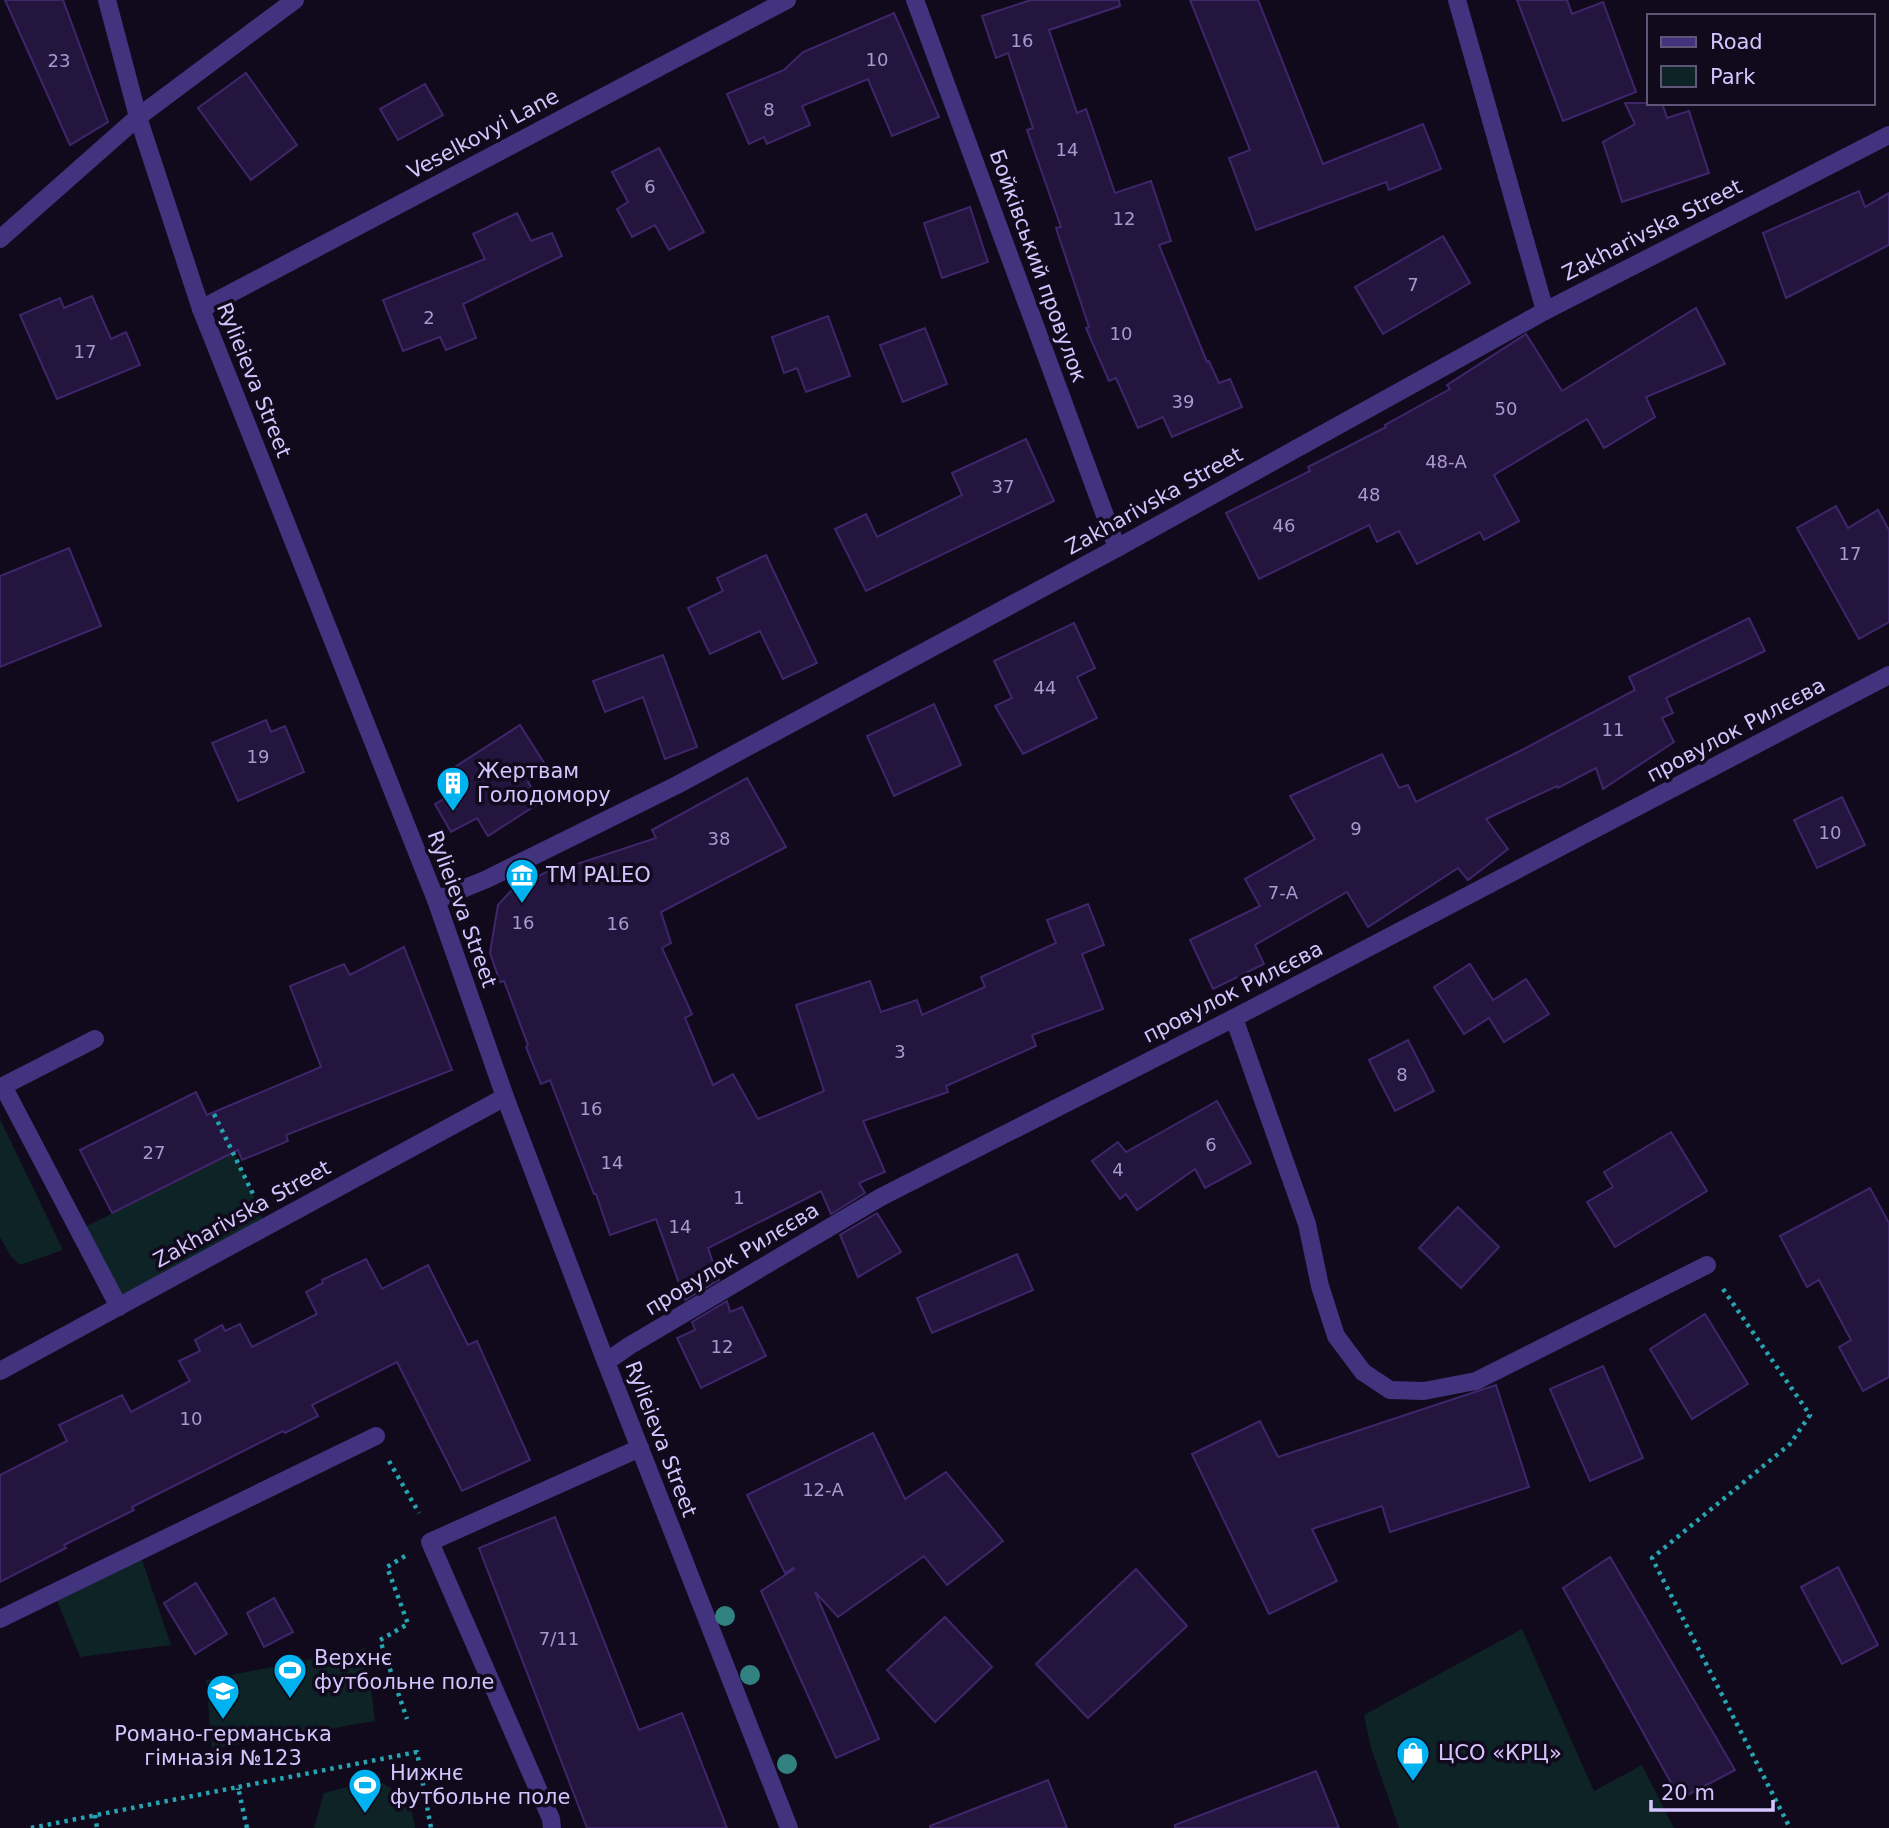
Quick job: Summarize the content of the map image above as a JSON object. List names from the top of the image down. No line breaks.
{"streets":{"street":["Veselkovyi Lane","Zakharivska Street","Бойківський провулок","Rylieieva Street","провулок Рилєєва"]},"crossings":[["Veselkovyi Lane","Rylieieva Street"],["Zakharivska Street","Бойківський провулок"],["Zakharivska Street","Rylieieva Street"],["Rylieieva Street","провулок Рилєєва"]],"places":{"building":["Жертвам Голодомору"],"museum":["ТМ PALEO"],"sports":["Верхнє футбольне поле","Нижнє футбольне поле"],"school or university":["Романо-германська гімназія №123"],"shop":["ЦСО «КРЦ»"]},"house_numbers":["16","10","23","8","14","6","12","7","2","10","17","39","50","48-А","37","48","46","17","44","11","19","9","10","38","7-А","16","16","3","8","16","6","27","14","4","1","14","12","10","12-А","7/11"],"legend":["Road","Park"],"scale_bar":"20 m"}
